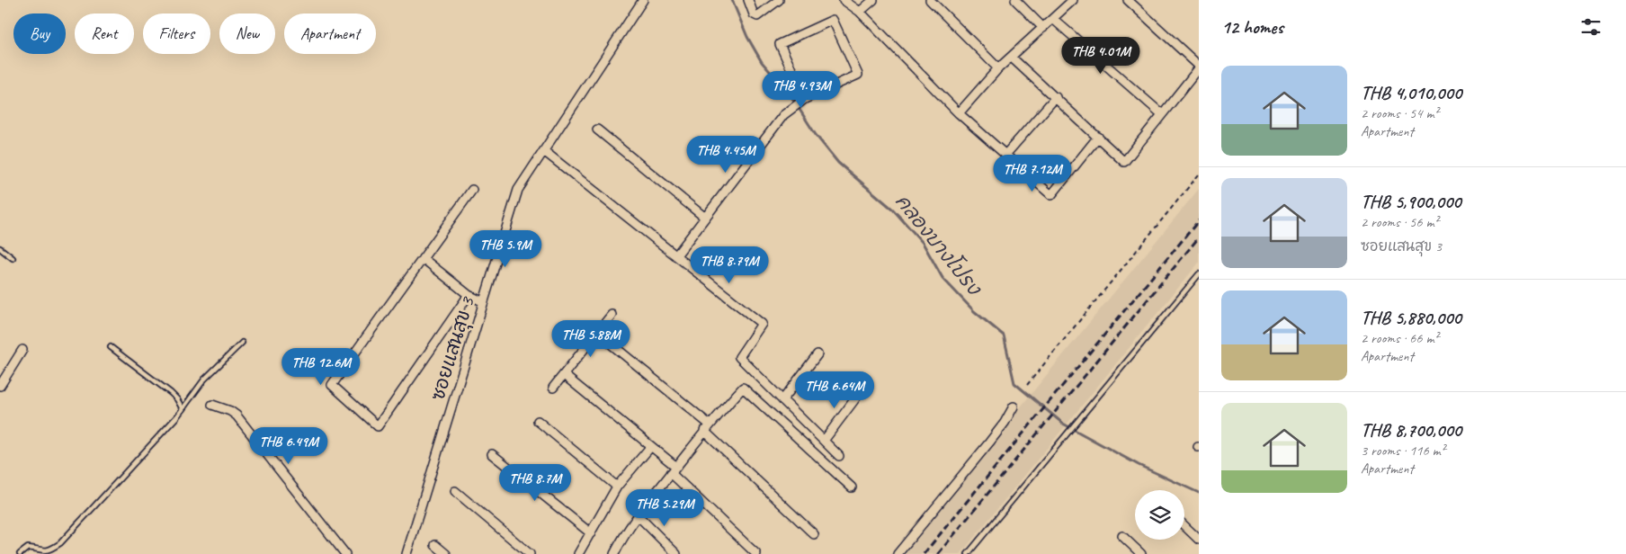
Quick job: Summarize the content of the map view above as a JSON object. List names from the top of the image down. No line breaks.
{"streets":{"street":["ซอยแสนสุข 3"]},"water":["คลองบางโปรง"],"page":{"heading":"12 homes","chip":["Buy","Rent","Filters","New","Apartment"],"price":["THB 4.01M","THB 4.93M","THB 4.45M","THB 7.12M","THB 5.9M","THB 8.79M","THB 5.88M","THB 12.6M","THB 6.64M","THB 6.49M","THB 8.7M","THB 5.29M"],"list":[{"name":"THB 4,010,000","note":"2 rooms · 54 m² · Apartment"},{"name":"THB 5,900,000","note":"2 rooms · 56 m² · ซอยแสนสุข 3"},{"name":"THB 5,880,000","note":"2 rooms · 66 m² · Apartment"},{"name":"THB 8,700,000","note":"3 rooms · 116 m² · Apartment"}]}}
